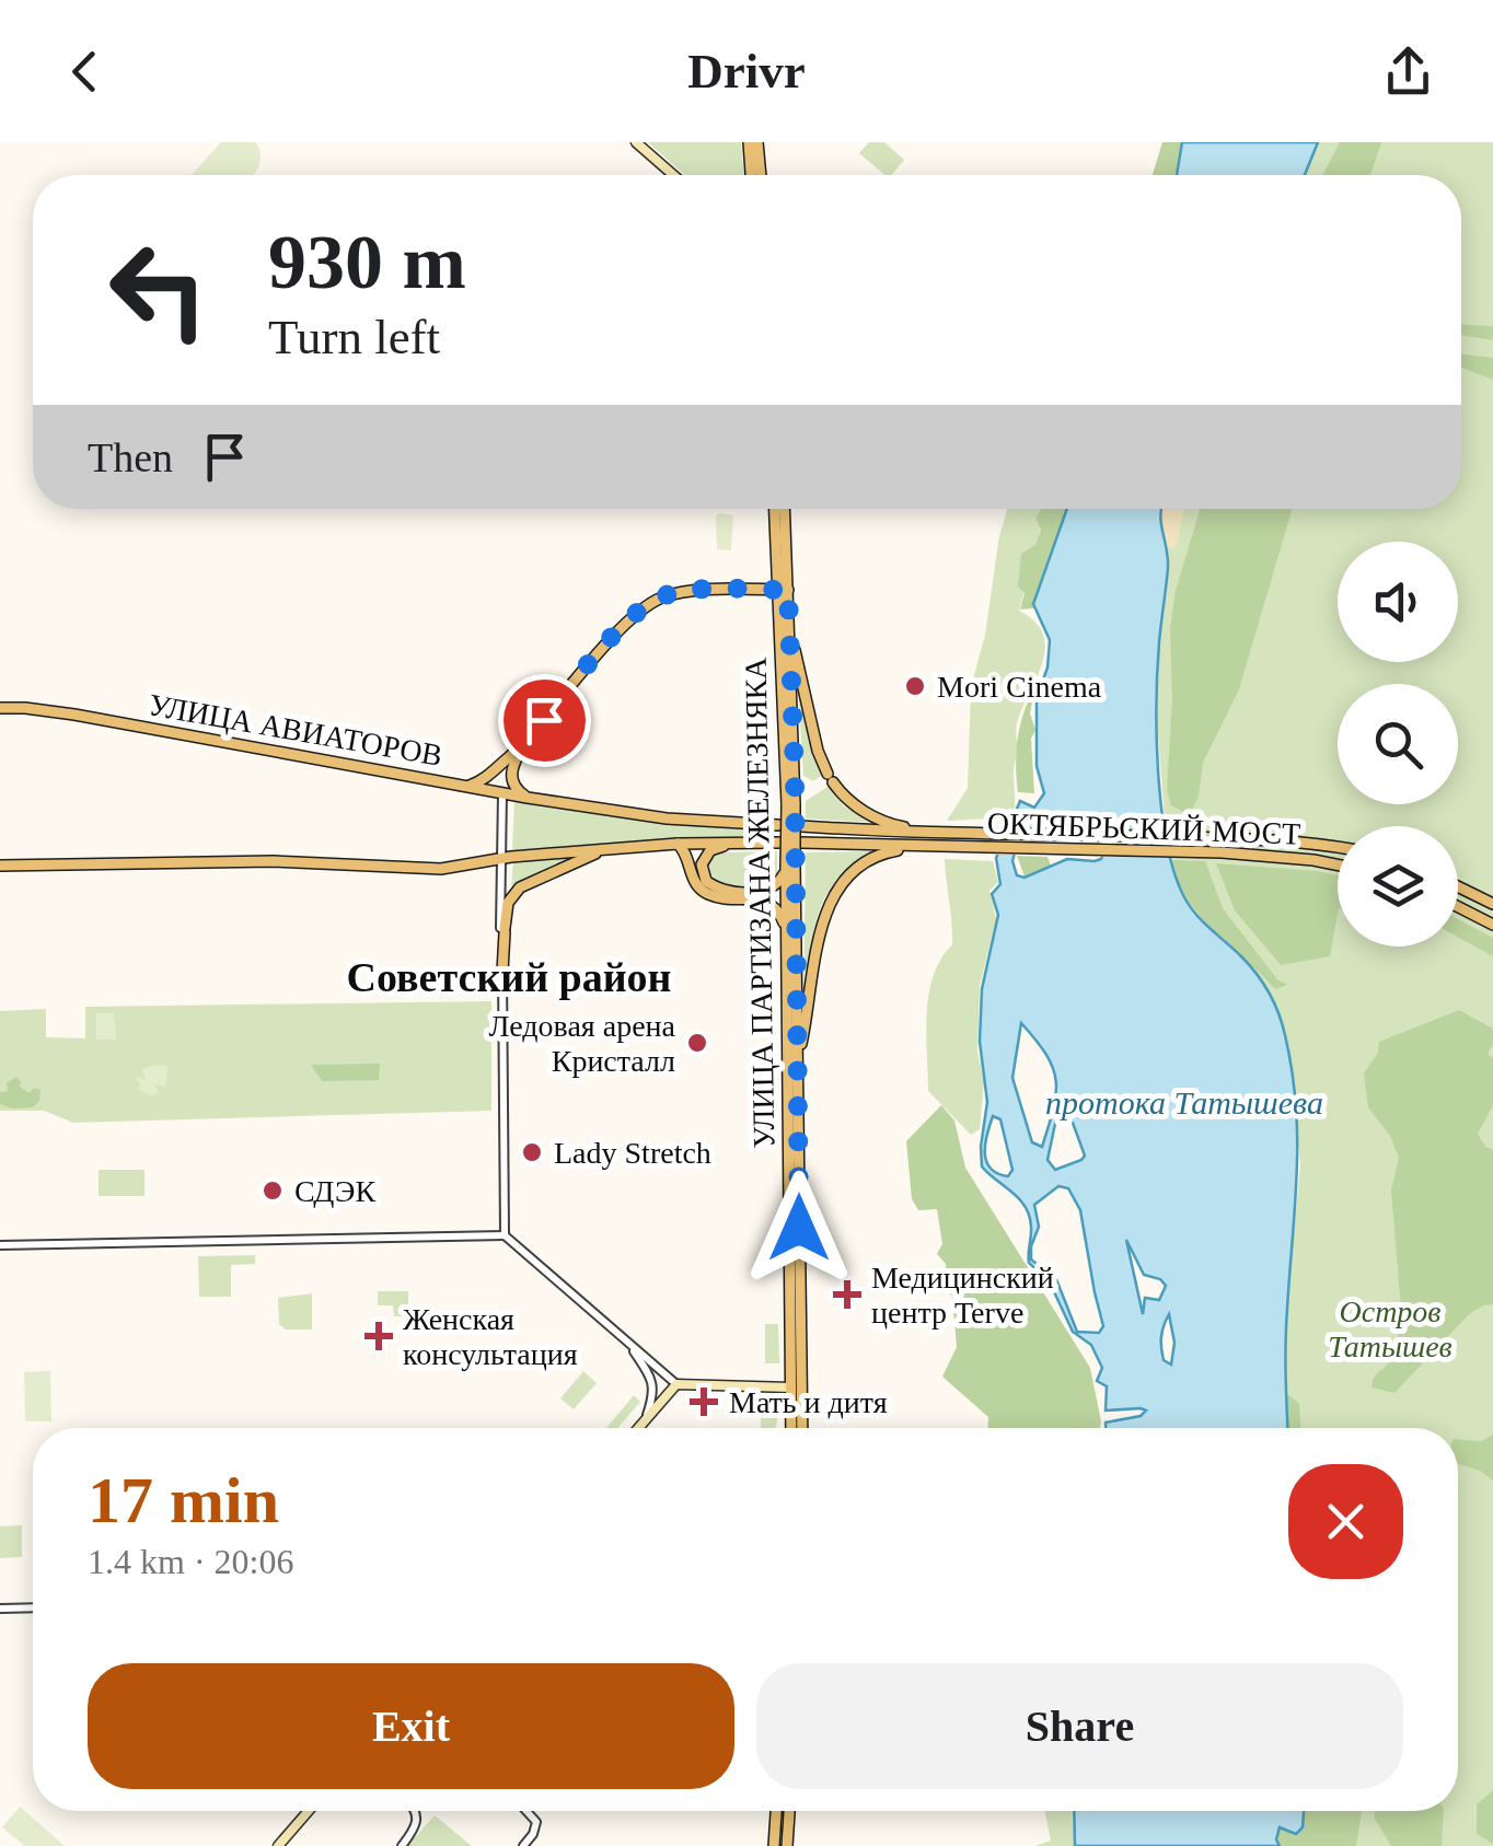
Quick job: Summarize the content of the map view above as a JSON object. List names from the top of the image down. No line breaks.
{"streets":{"main road":["УЛИЦА АВИАТОРОВ","ОКТЯБРЬСКИЙ МОСТ","УЛИЦА ПАРТИЗАНА ЖЕЛЕЗНЯКА"]},"districts":["Советский район"],"water":["протока Татышева"],"parks":["Остров Татышев"],"places":{"other":["Mori Cinema","Ледовая арена Кристалл","Lady Stretch","СДЭК"],"health":["Медицинский центр Terve","Женская консультация","Мать и дитя"]},"page":{"header":"Drivr","turn":["930 m","Turn left"],"then":"Then","heading":["17 min","1.4 km · 20:06"],"buttons":["Exit","Share"]}}
